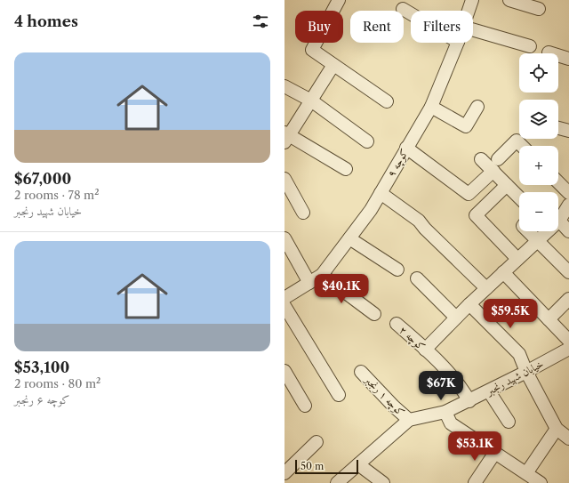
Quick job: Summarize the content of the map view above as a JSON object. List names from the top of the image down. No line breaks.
{"streets":{"street":["کوچه ۹","کوچه ۲","خیابان شهید رنجبر","کوچه ۱ رنجبر"]},"crossings":[["کوچه ۲","خیابان شهید رنجبر"],["خیابان شهید رنجبر","کوچه ۱ رنجبر"]],"scale_bar":"50 m","page":{"heading":"4 homes","chip":["Buy","Rent","Filters"],"list":[{"name":"$67,000","note":"2 rooms · 78 m² · خیابان شهید رنجبر"},{"name":"$53,100","note":"2 rooms · 80 m² · کوچه ۶ رنجبر"}],"map_buttons":["+","−"],"price":["$40.1K","$59.5K","$67K","$53.1K"],"scale":"50 m"}}
